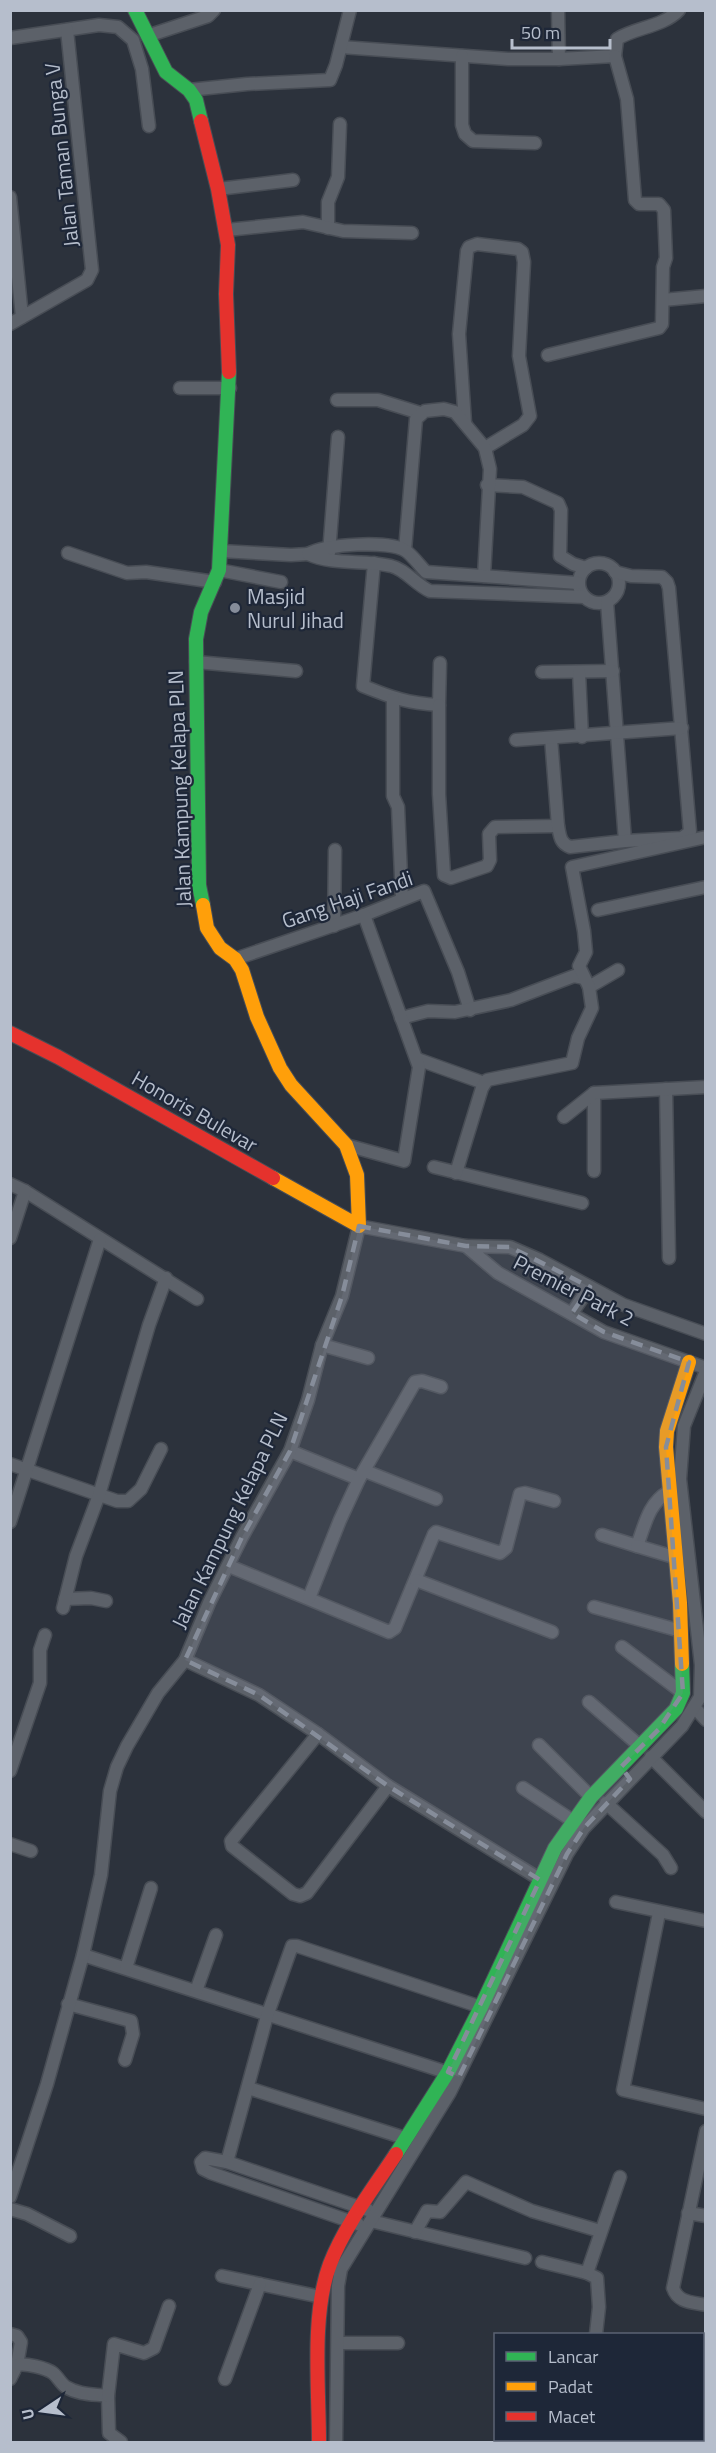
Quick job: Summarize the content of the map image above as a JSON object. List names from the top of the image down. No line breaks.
{"streets":{"street":["Jalan Taman Bunga V","Jalan Kampung Kelapa PLN","Gang Haji Fandi","Honoris Bulevar","Premier Park 2"]},"crossings":[["Jalan Kampung Kelapa PLN","Gang Haji Fandi"],["Jalan Kampung Kelapa PLN","Honoris Bulevar"],["Jalan Kampung Kelapa PLN","Premier Park 2"],["Honoris Bulevar","Premier Park 2"]],"places":["Masjid Nurul Jihad"],"legend":["Lancar","Padat","Macet"],"scale_bar":"50 m","north":"left"}
